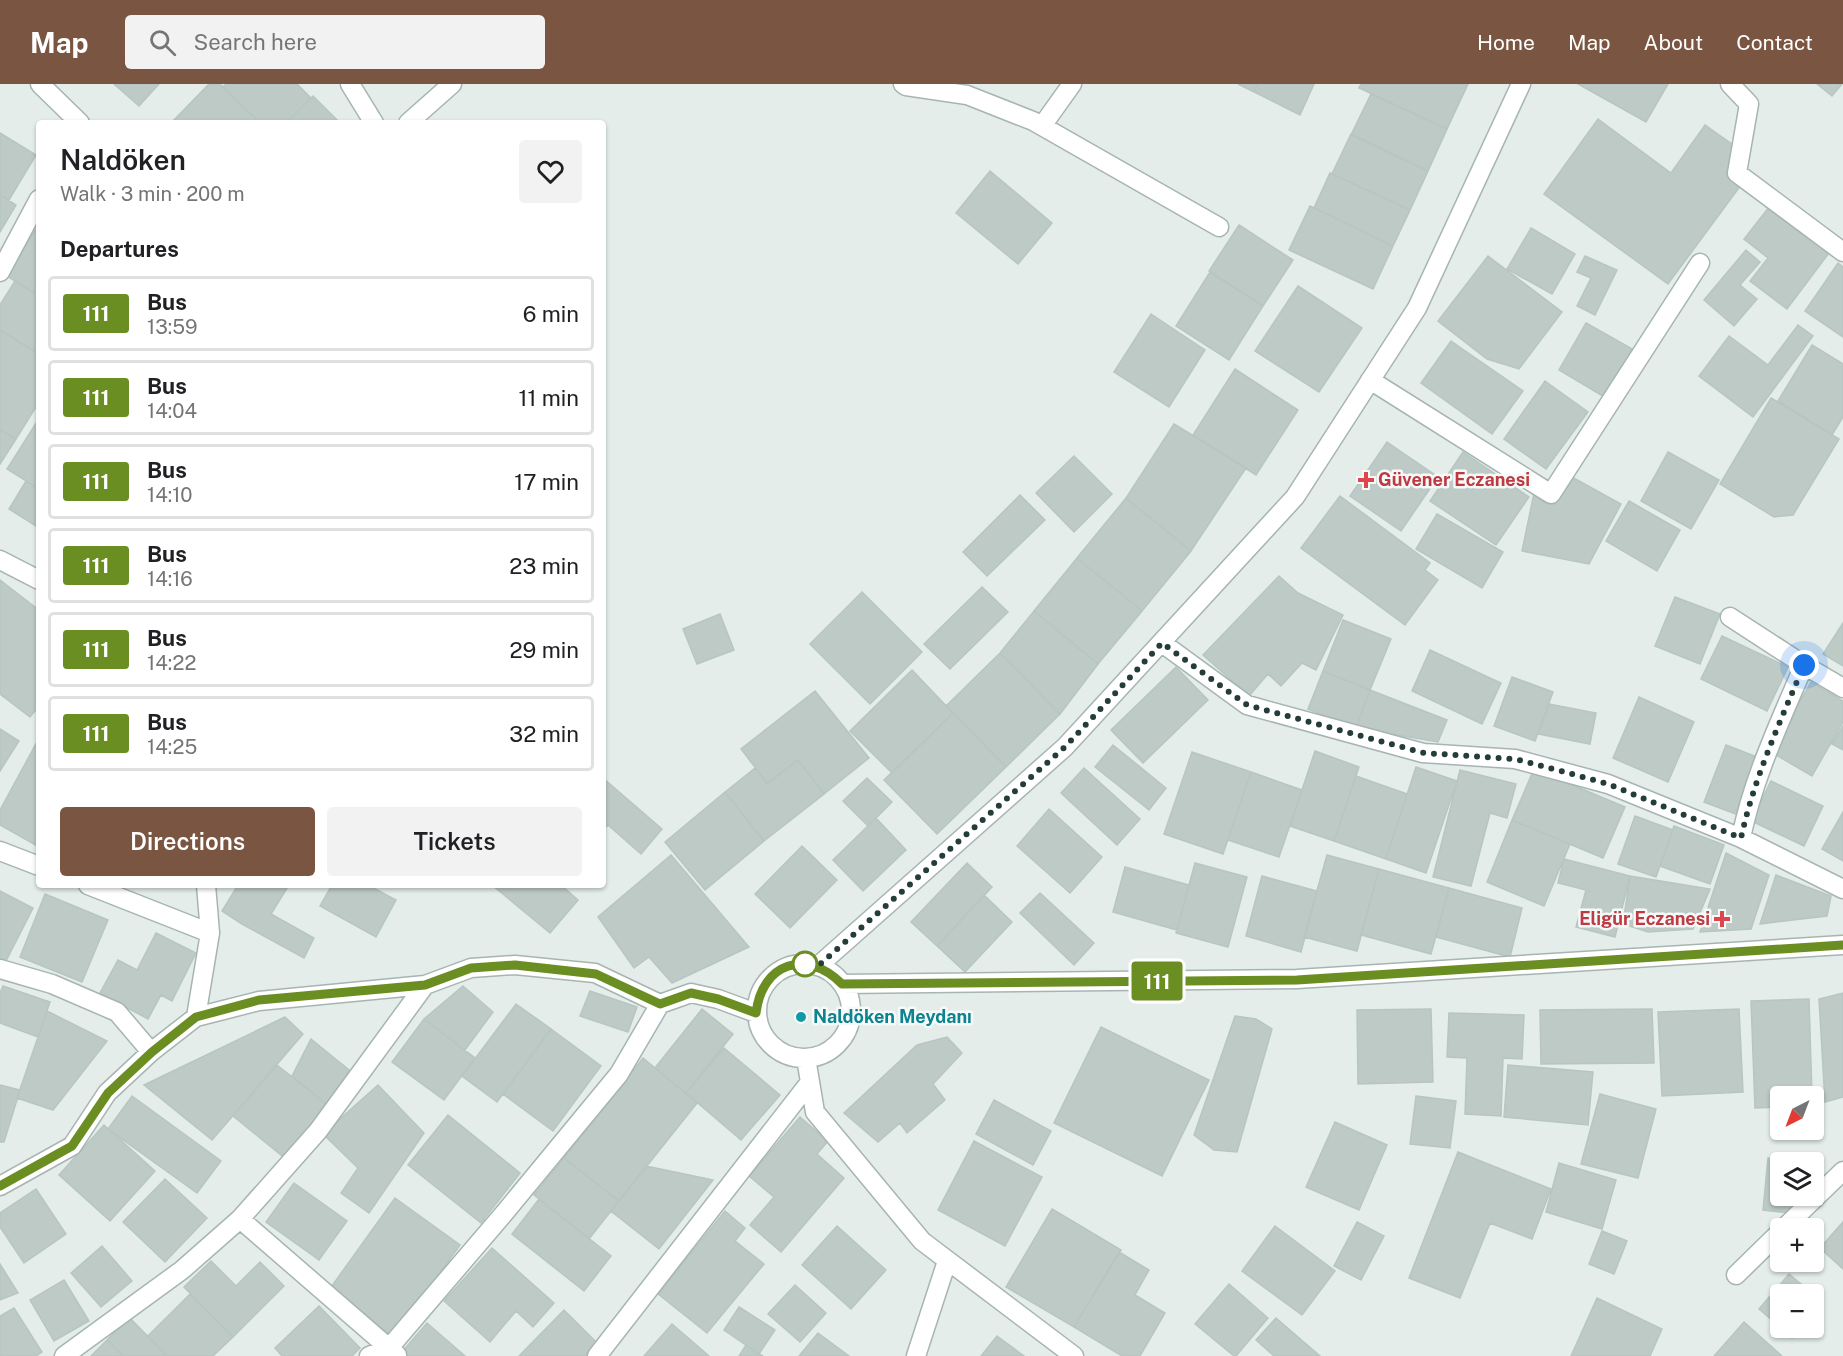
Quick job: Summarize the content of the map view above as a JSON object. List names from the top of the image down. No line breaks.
{"places":{"health":["Güvener Eczanesi","Eligür Eczanesi"],"other":["Naldöken Meydanı"]},"lines":["bus line 111"],"north":"bottom left","page":{"header":"Map","search":"Search here","nav":["Home","Map","About","Contact"],"on_map":"111","heading":[["Naldöken","Walk · 3 min · 200 m"],"Departures"],"list":[{"mark":"111","name":"Bus","note":"13:59","value":"6 min"},{"mark":"111","name":"Bus","note":"14:04","value":"11 min"},{"mark":"111","name":"Bus","note":"14:10","value":"17 min"},{"mark":"111","name":"Bus","note":"14:16","value":"23 min"},{"mark":"111","name":"Bus","note":"14:22","value":"29 min"},{"mark":"111","name":"Bus","note":"14:25","value":"32 min"}],"buttons":["Directions","Tickets"],"map_buttons":["+","−"]}}
